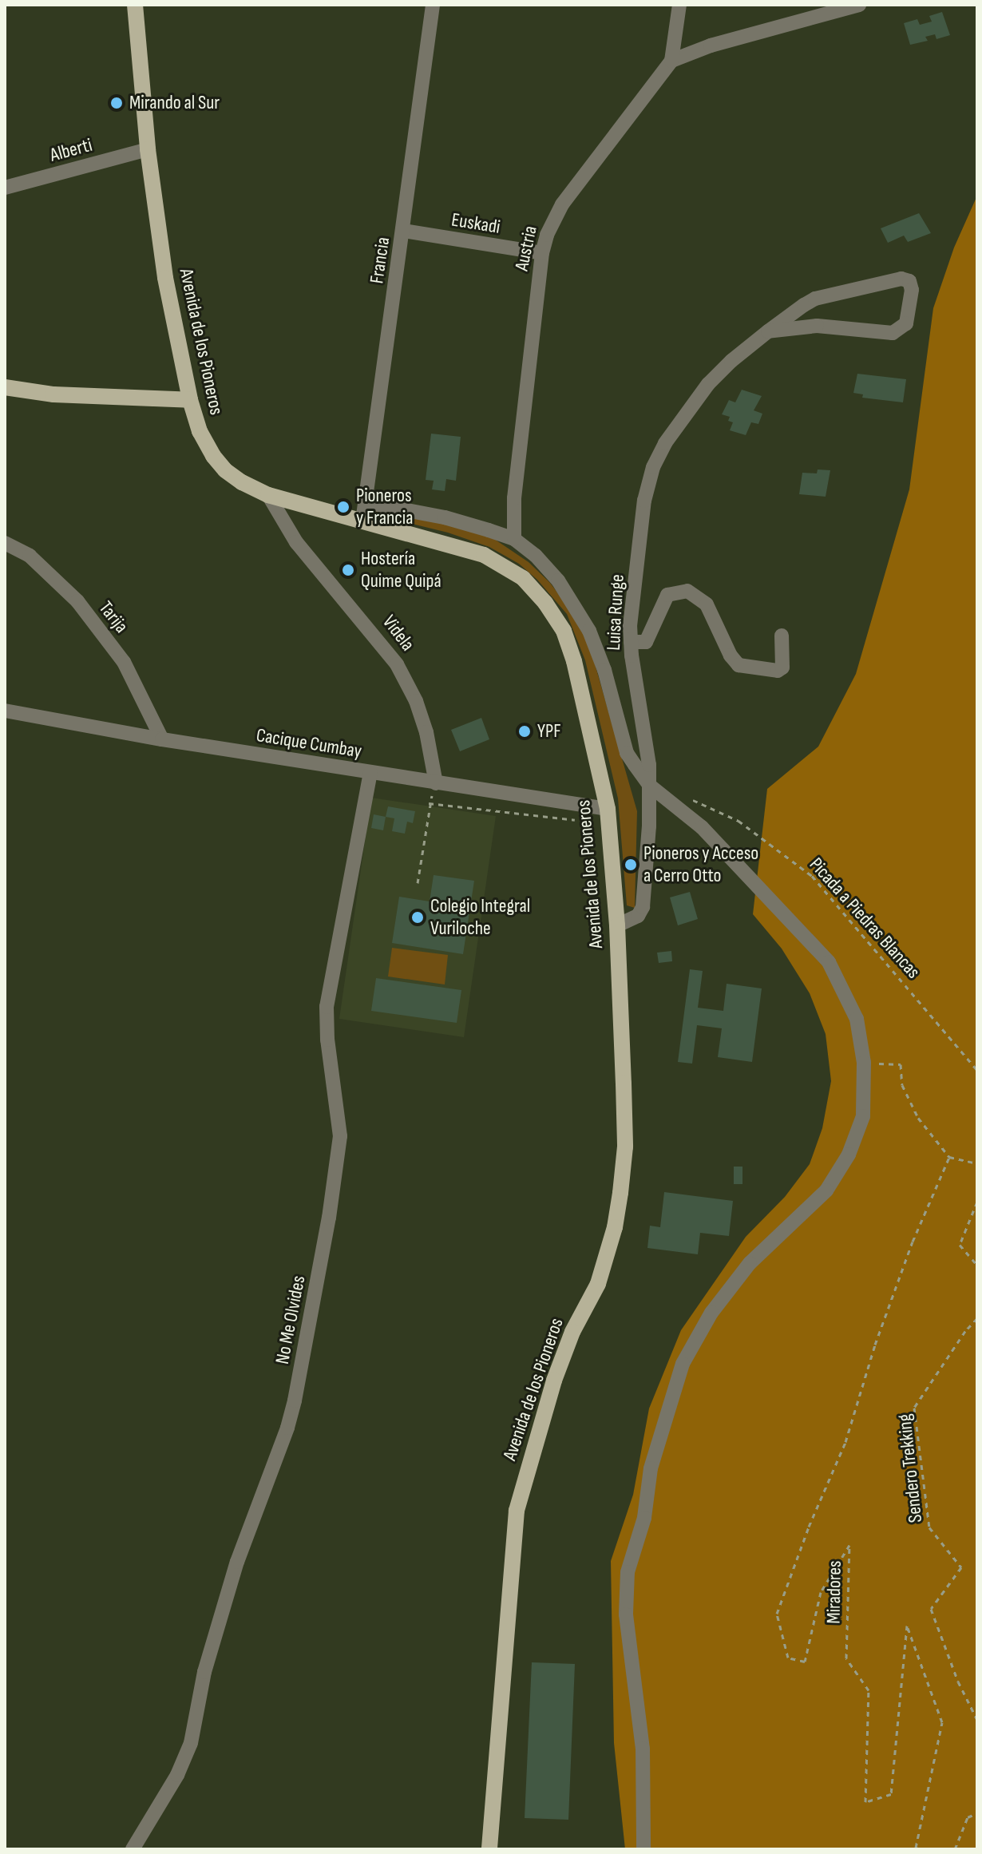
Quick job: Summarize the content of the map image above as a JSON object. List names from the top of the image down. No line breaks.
{"streets":{"main road":["Avenida de los Pioneros"],"street":["Alberti","Euskadi","Austria","Francia","Luisa Runge","Tarija","Videla","Cacique Cumbay","No Me Olvides"],"path":["Picada a Piedras Blancas","Sendero Trekking","Miradores"]},"crossings":[["Alberti","Avenida de los Pioneros"],["Euskadi","Austria"],["Euskadi","Francia"],["Francia","Avenida de los Pioneros"],["Avenida de los Pioneros","Luisa Runge"],["Avenida de los Pioneros","Videla"],["Avenida de los Pioneros","Cacique Cumbay"],["Tarija","Cacique Cumbay"],["Videla","Cacique Cumbay"],["Cacique Cumbay","No Me Olvides"]],"places":["Mirando al Sur","Pioneros y Francia","Hostería Quime Quipá","YPF","Pioneros y Acceso a Cerro Otto","Colegio Integral Vuriloche"]}
